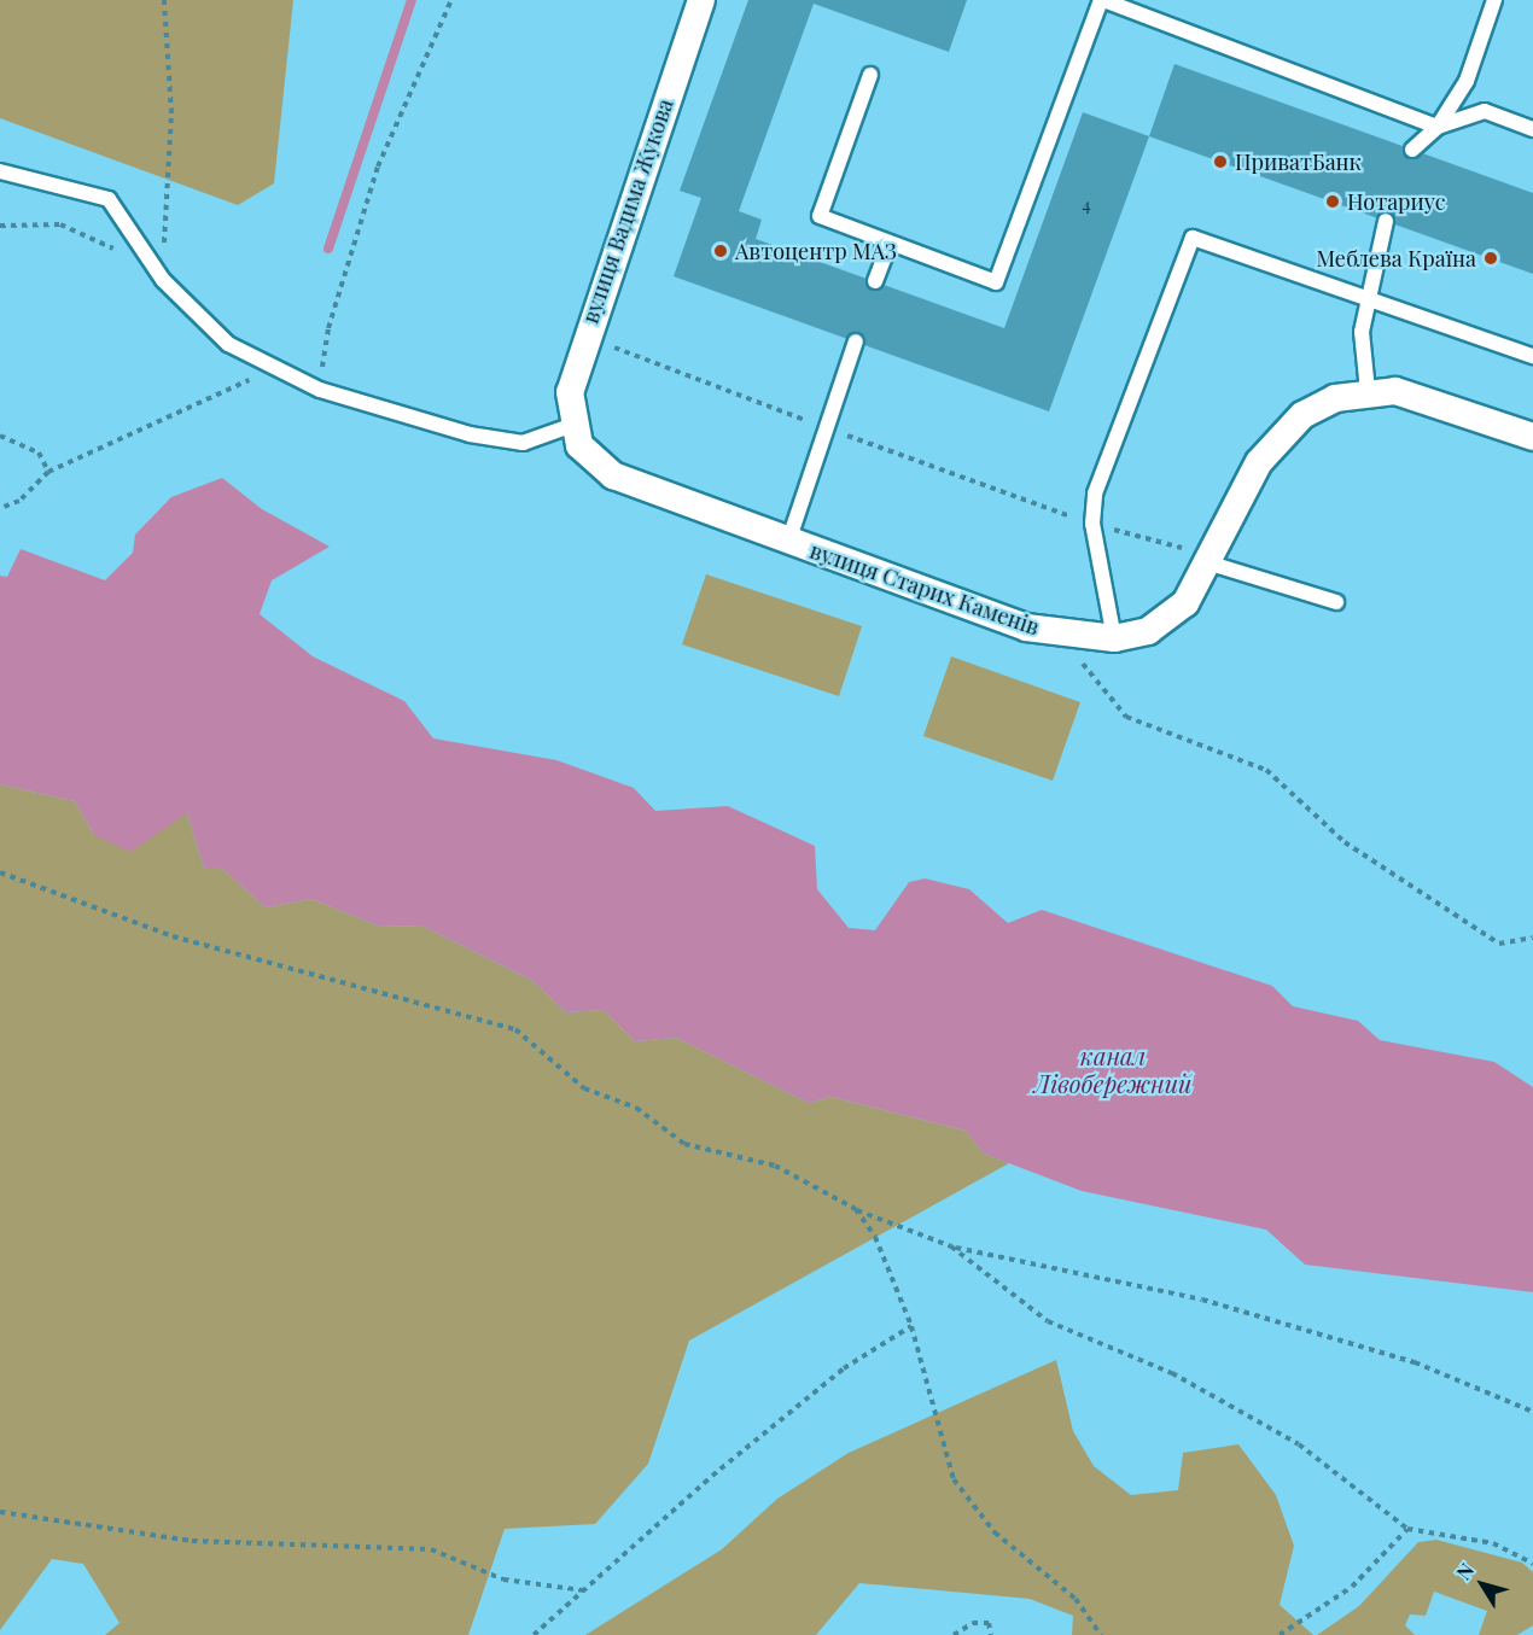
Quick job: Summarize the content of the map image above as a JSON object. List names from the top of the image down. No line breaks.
{"streets":{"street":["вулиця Вадима Жукова","вулиця Старих Каменів"]},"crossings":[["вулиця Вадима Жукова","вулиця Старих Каменів"]],"water":["канал Лівобережний"],"places":["ПриватБанк","Нотариус","Автоцентр МАЗ","Меблева Країна"],"house_numbers":["4"],"north":"top left"}
